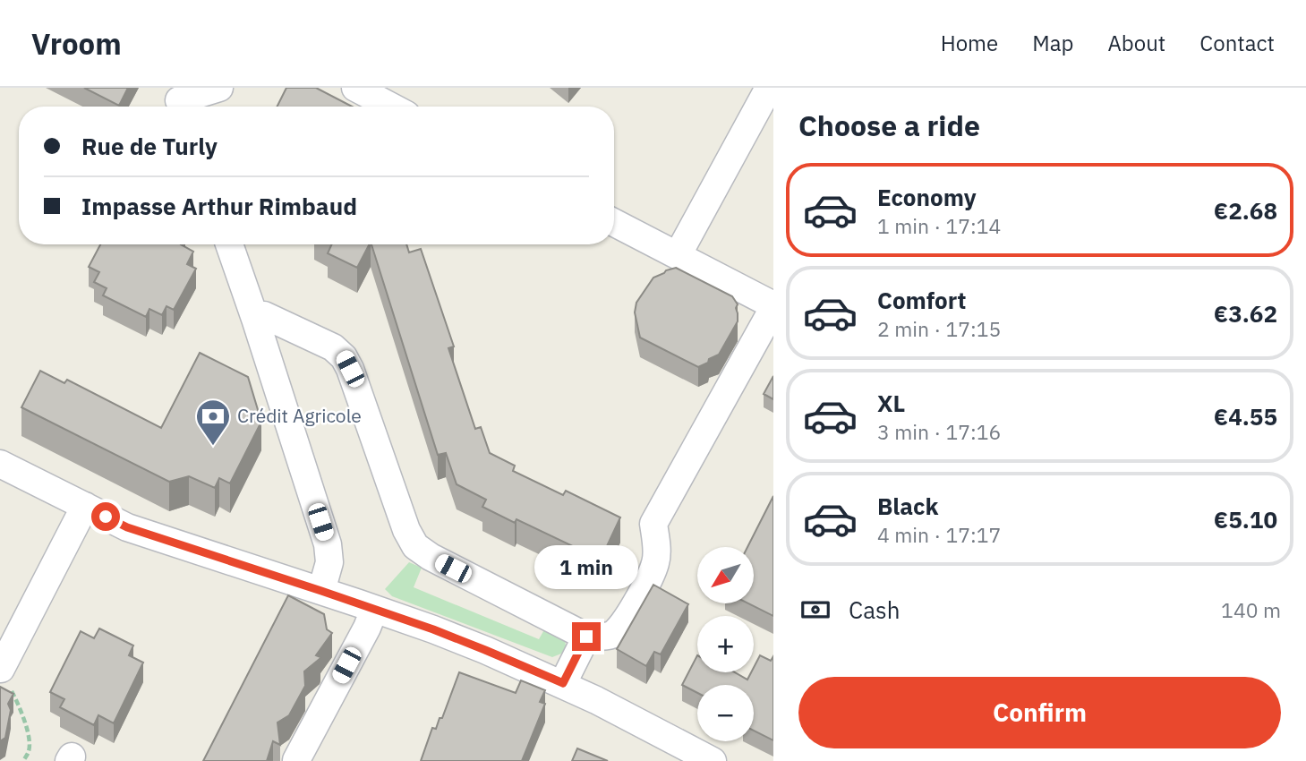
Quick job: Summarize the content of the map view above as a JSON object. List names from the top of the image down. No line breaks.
{"places":{"bank":["Crédit Agricole"]},"north":"bottom left","page":{"header":"Vroom","nav":["Home","Map","About","Contact"],"heading":"Choose a ride","banner":["Rue de Turly","Impasse Arthur Rimbaud"],"list":[{"name":"Economy","note":"1 min · 17:14","value":"€2.68"},{"name":"Comfort","note":"2 min · 17:15","value":"€3.62"},{"name":"XL","note":"3 min · 17:16","value":"€4.55"},{"name":"Black","note":"4 min · 17:17","value":"€5.10"}],"bubble":"1 min","map_buttons":["+","−"],"pay":["Cash","140 m"],"buttons":"Confirm"}}
